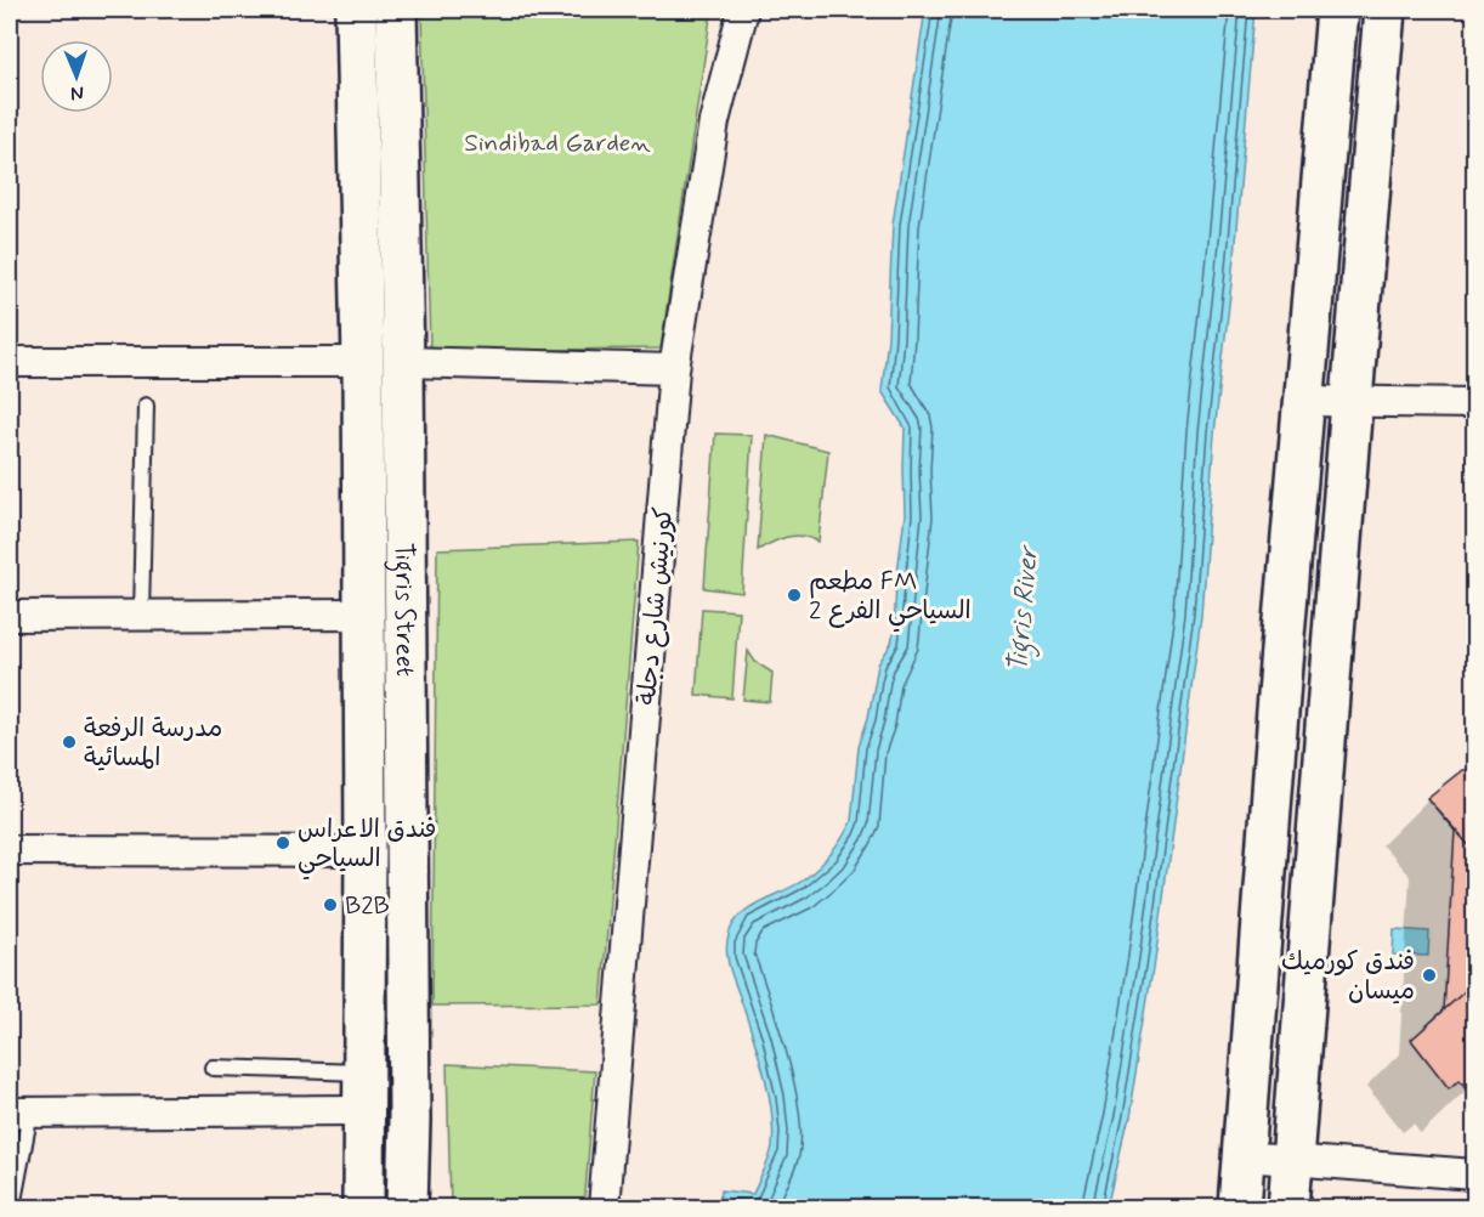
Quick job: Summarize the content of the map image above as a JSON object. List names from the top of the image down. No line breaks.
{"streets":{"street":["كورنيش شارع دجلة","Tigris Street"]},"water":["Tigris River"],"parks":["Sindibad Garden"],"places":["مطعم FM السياحي الفرع 2","مدرسة الرفعة المسائية","فندق الاعراس السياحي","B2B","فندق كورميك ميسان"],"north":"bottom"}
